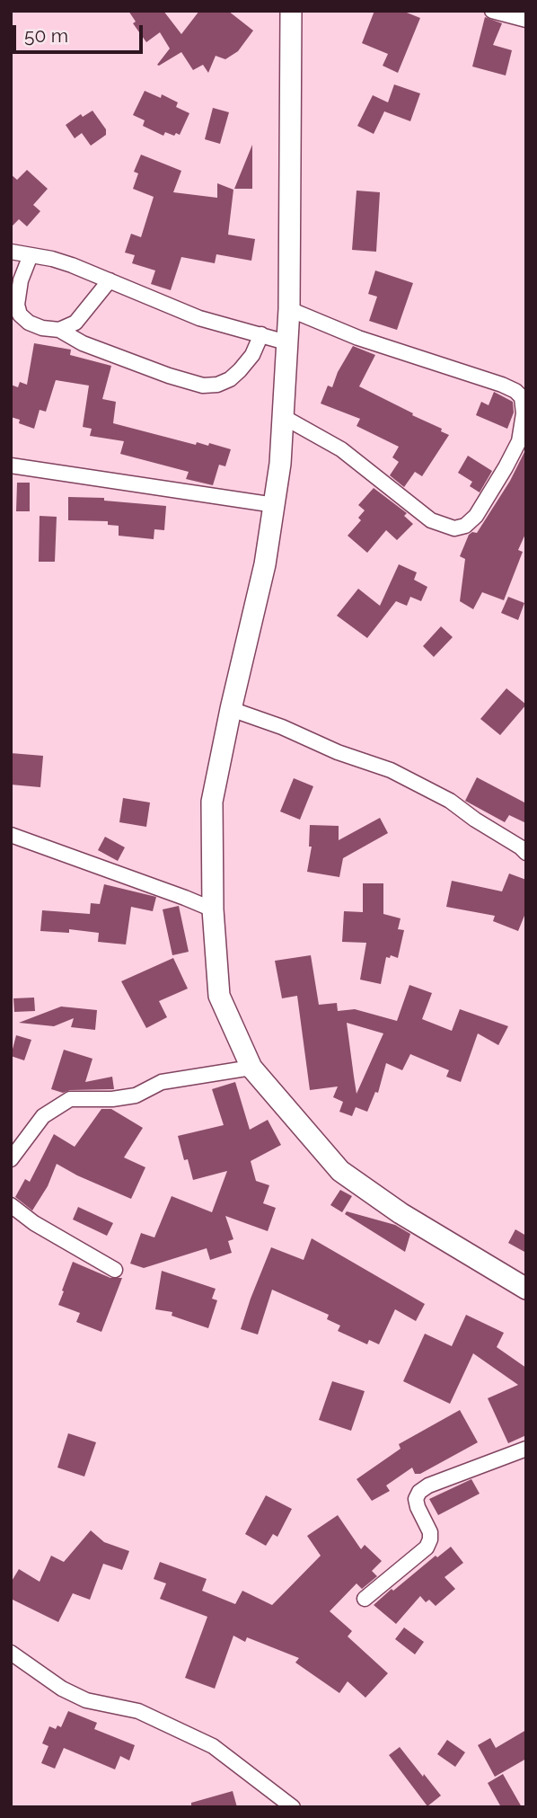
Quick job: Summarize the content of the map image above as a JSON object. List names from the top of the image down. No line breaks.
{"scale_bar":"50 m"}
